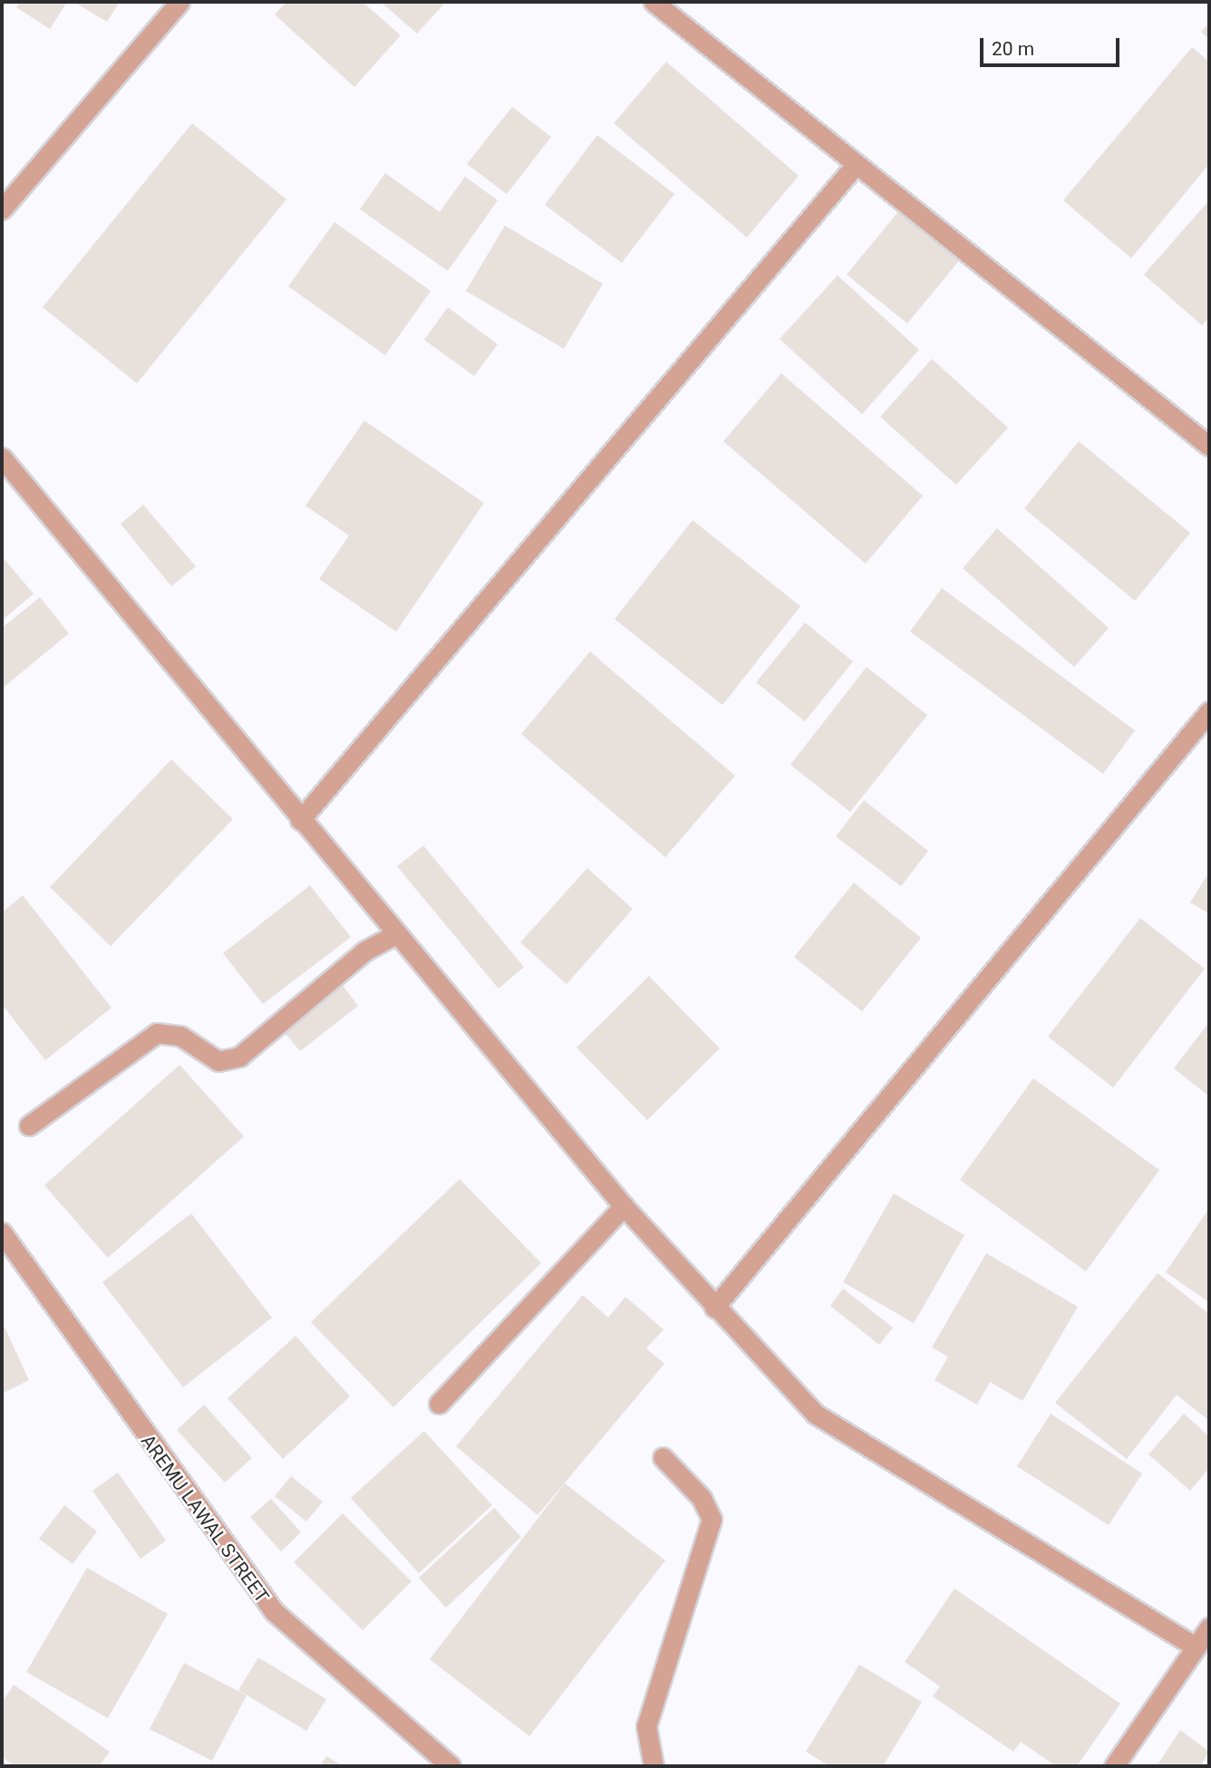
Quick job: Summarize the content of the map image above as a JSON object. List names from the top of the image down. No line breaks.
{"streets":{"street":["AREMU LAWAL STREET"]},"scale_bar":"20 m"}
